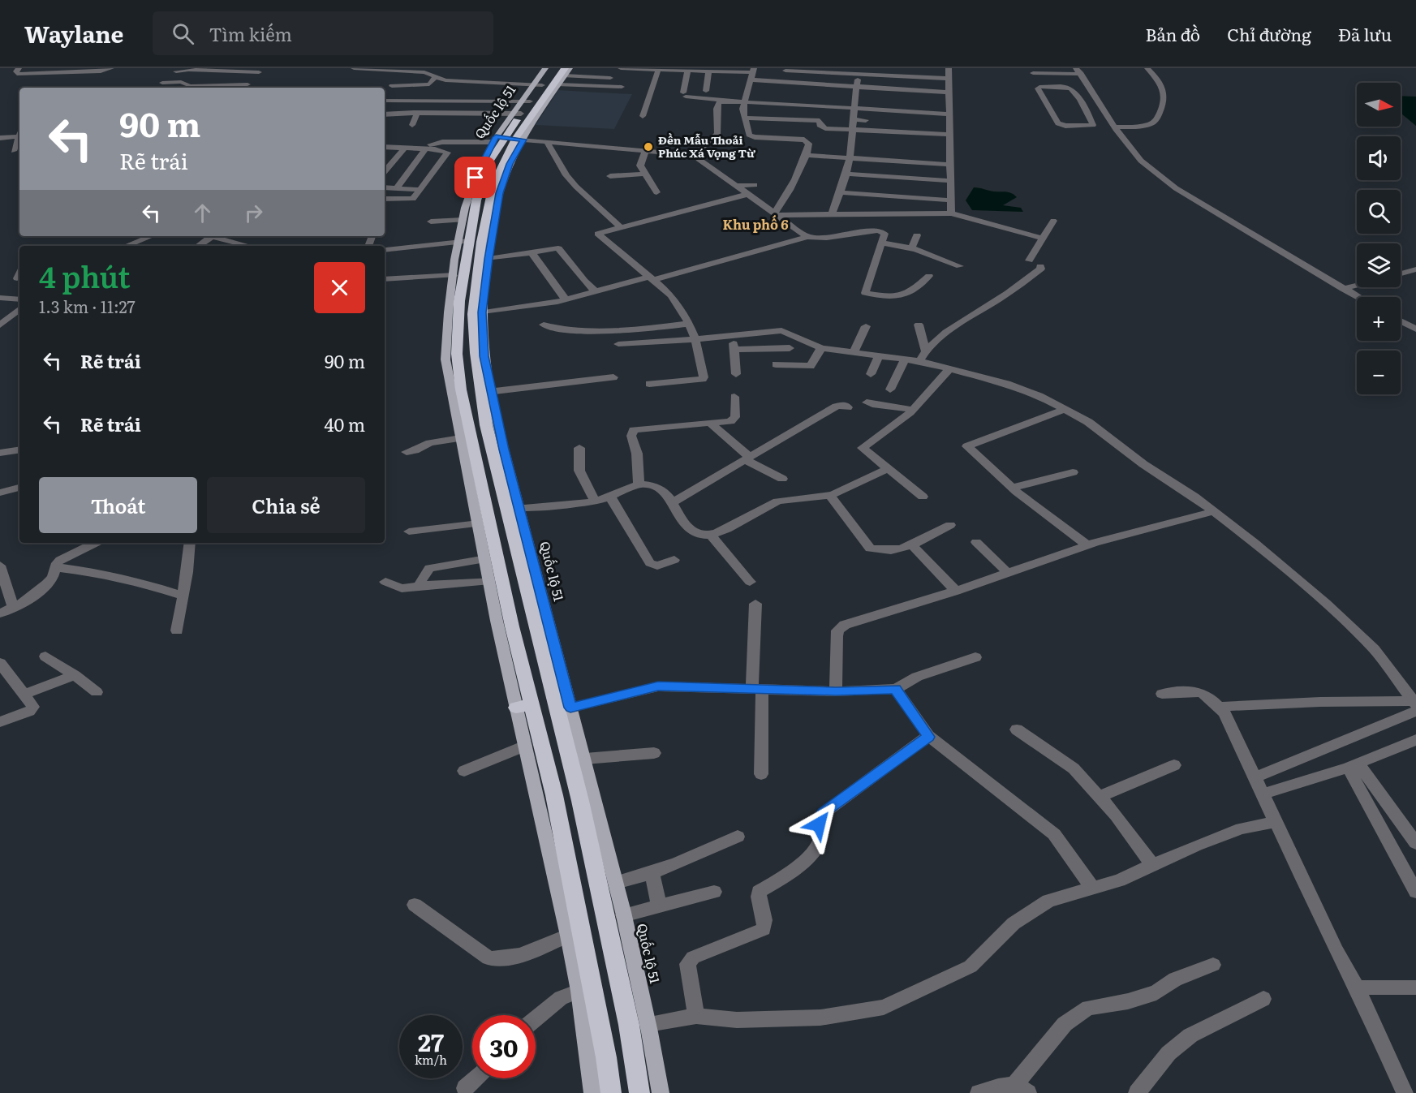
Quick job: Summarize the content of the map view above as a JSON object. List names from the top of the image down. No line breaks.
{"streets":{"highway":["Quốc lộ 51"]},"districts":["Khu phố 6"],"places":["Đền Mẫu Thoải Phúc Xá Vọng Từ"],"north":"right","page":{"header":"Waylane","search":"Tìm kiếm","nav":["Bản đồ","Chỉ đường","Đã lưu"],"map_buttons":["+","−"],"turn":["90 m","Rẽ trái"],"heading":["4 phút","1.3 km · 11:27"],"list":[{"name":"Rẽ trái","value":"90 m"},{"name":"Rẽ trái","value":"40 m"}],"buttons":["Thoát","Chia sẻ"],"speed":"27 km/h","limit":"30"}}
